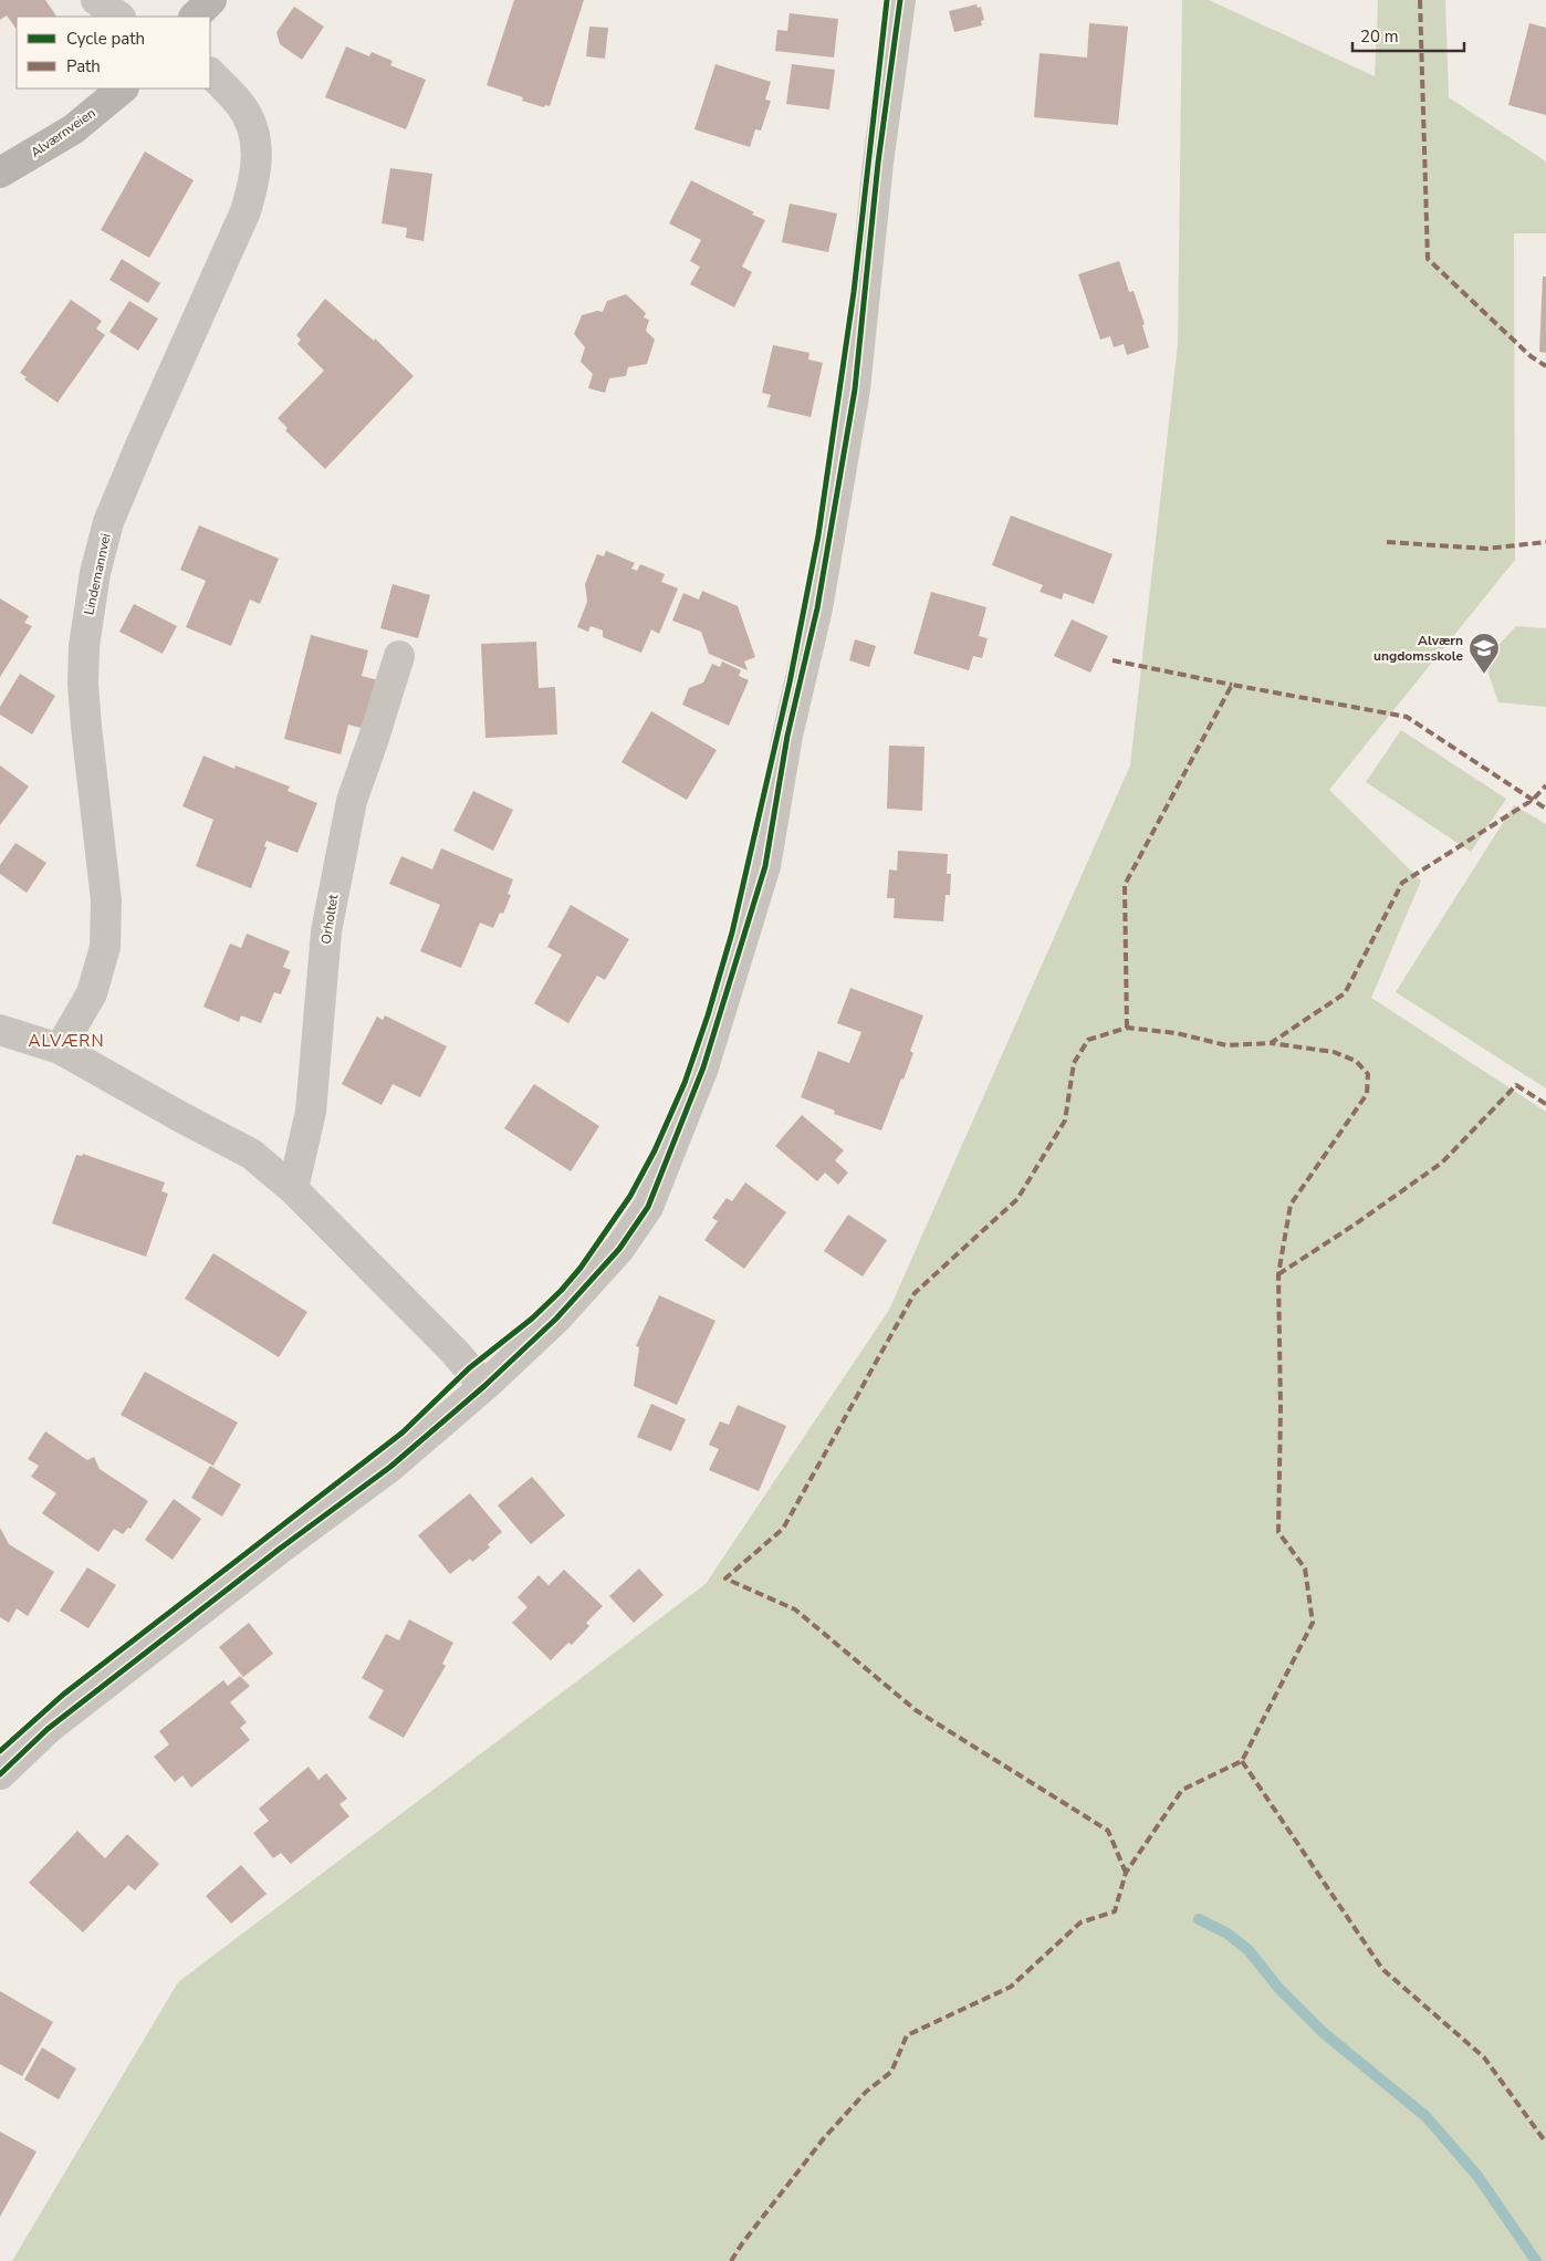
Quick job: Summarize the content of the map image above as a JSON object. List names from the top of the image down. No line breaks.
{"streets":{"main road":["Alværnveien"],"street":["Lindemannvei","Orholtet"]},"districts":["ALVÆRN"],"places":{"school or university":["Alværn ungdomsskole"]},"legend":["Cycle path","Path"],"scale_bar":"20 m"}
